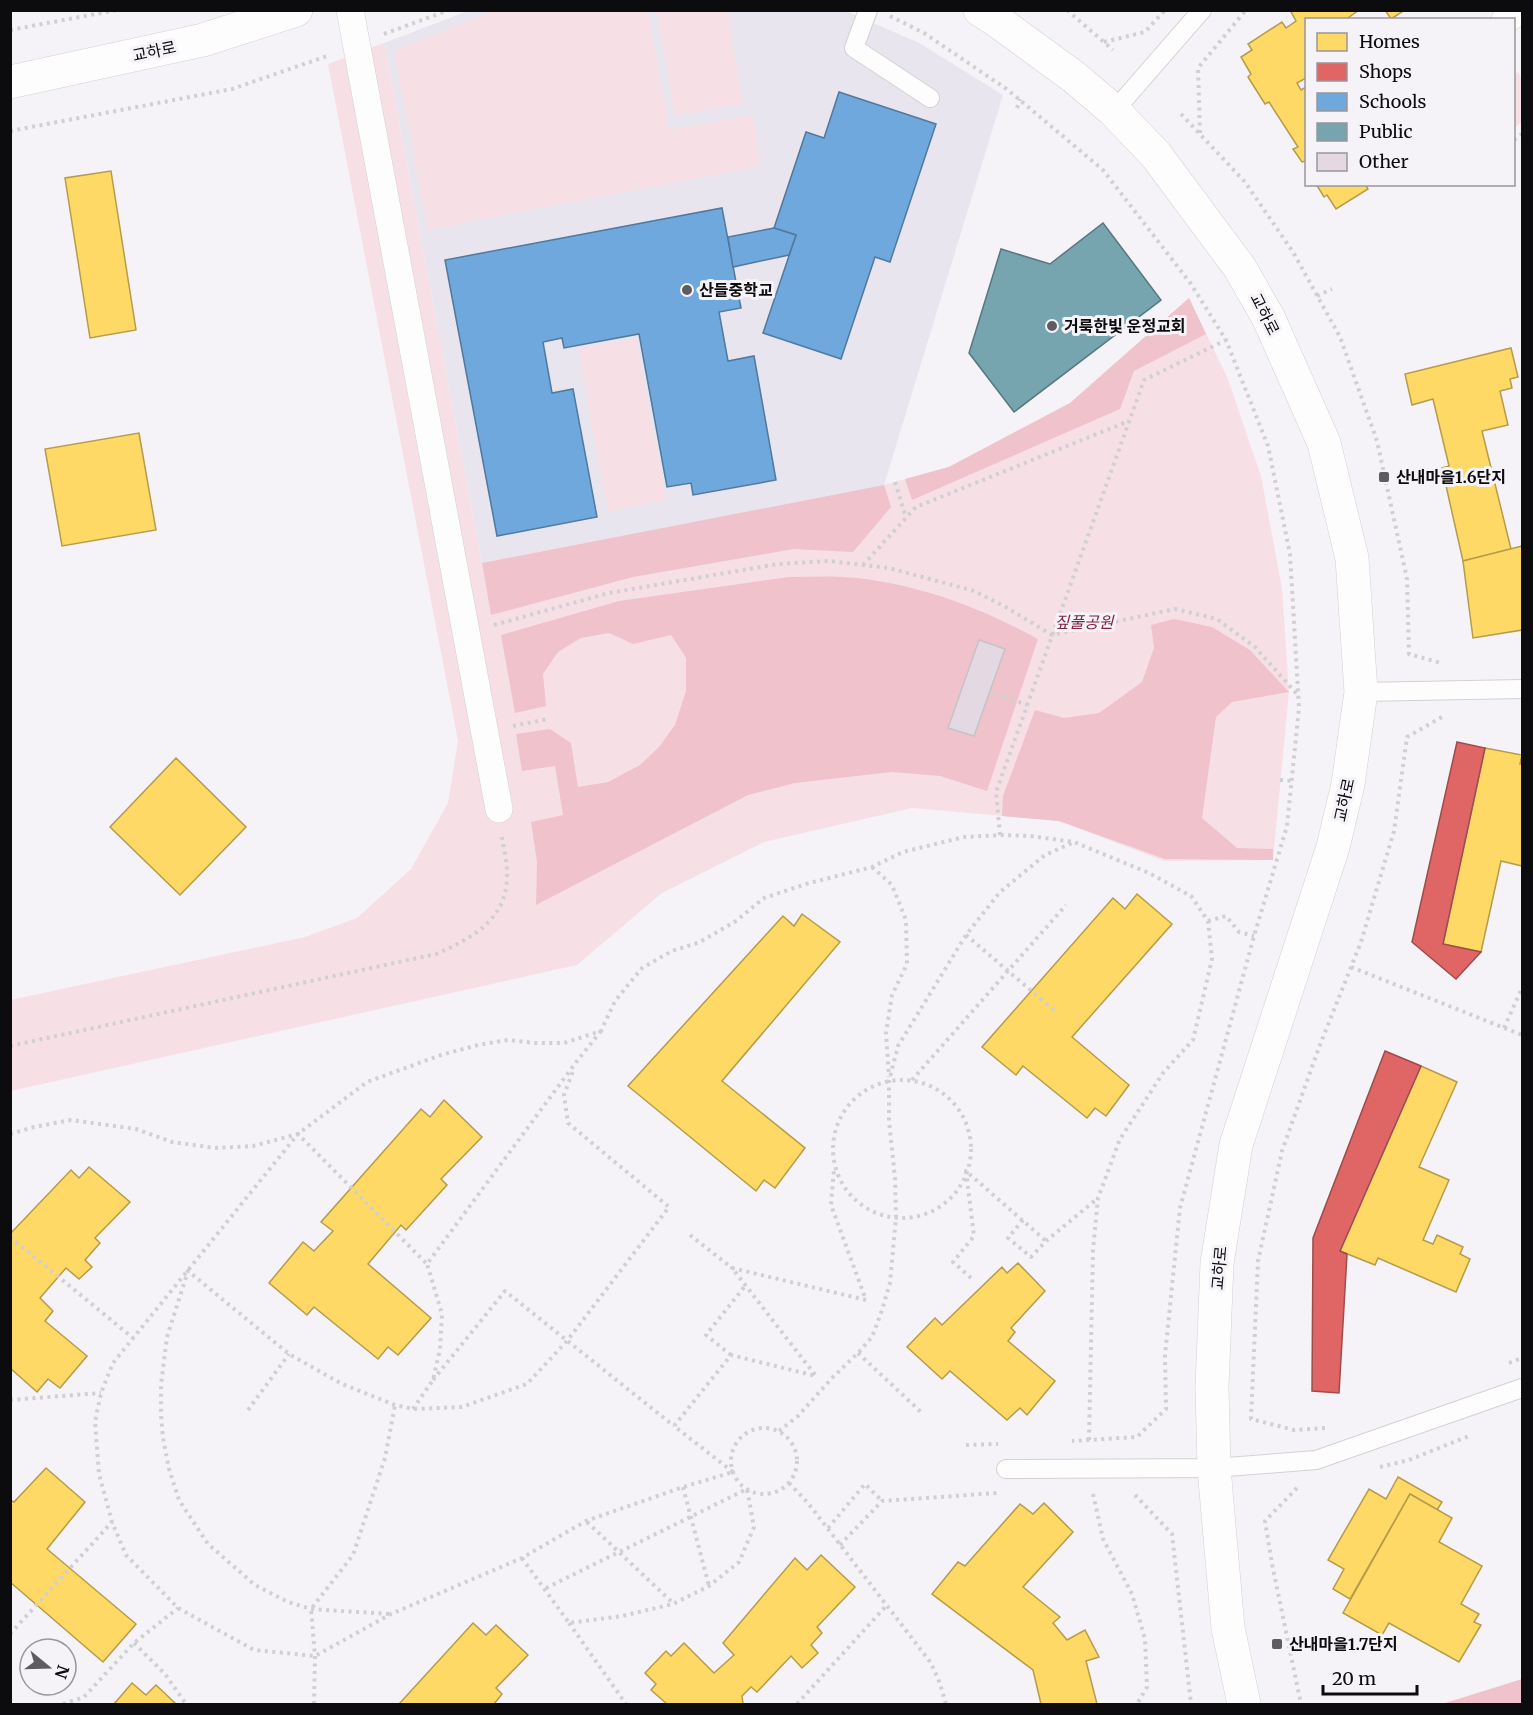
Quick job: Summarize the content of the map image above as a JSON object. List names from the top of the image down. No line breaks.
{"streets":{"street":["교하로"]},"parks":["짚풀공원"],"places":{"other":["산들중학교","거룩한빛 운정교회"],"transit":["산내마을1.6단지","산내마을1.7단지"]},"legend":["Homes","Shops","Schools","Public","Other"],"scale_bar":"20 m","north":"right"}
